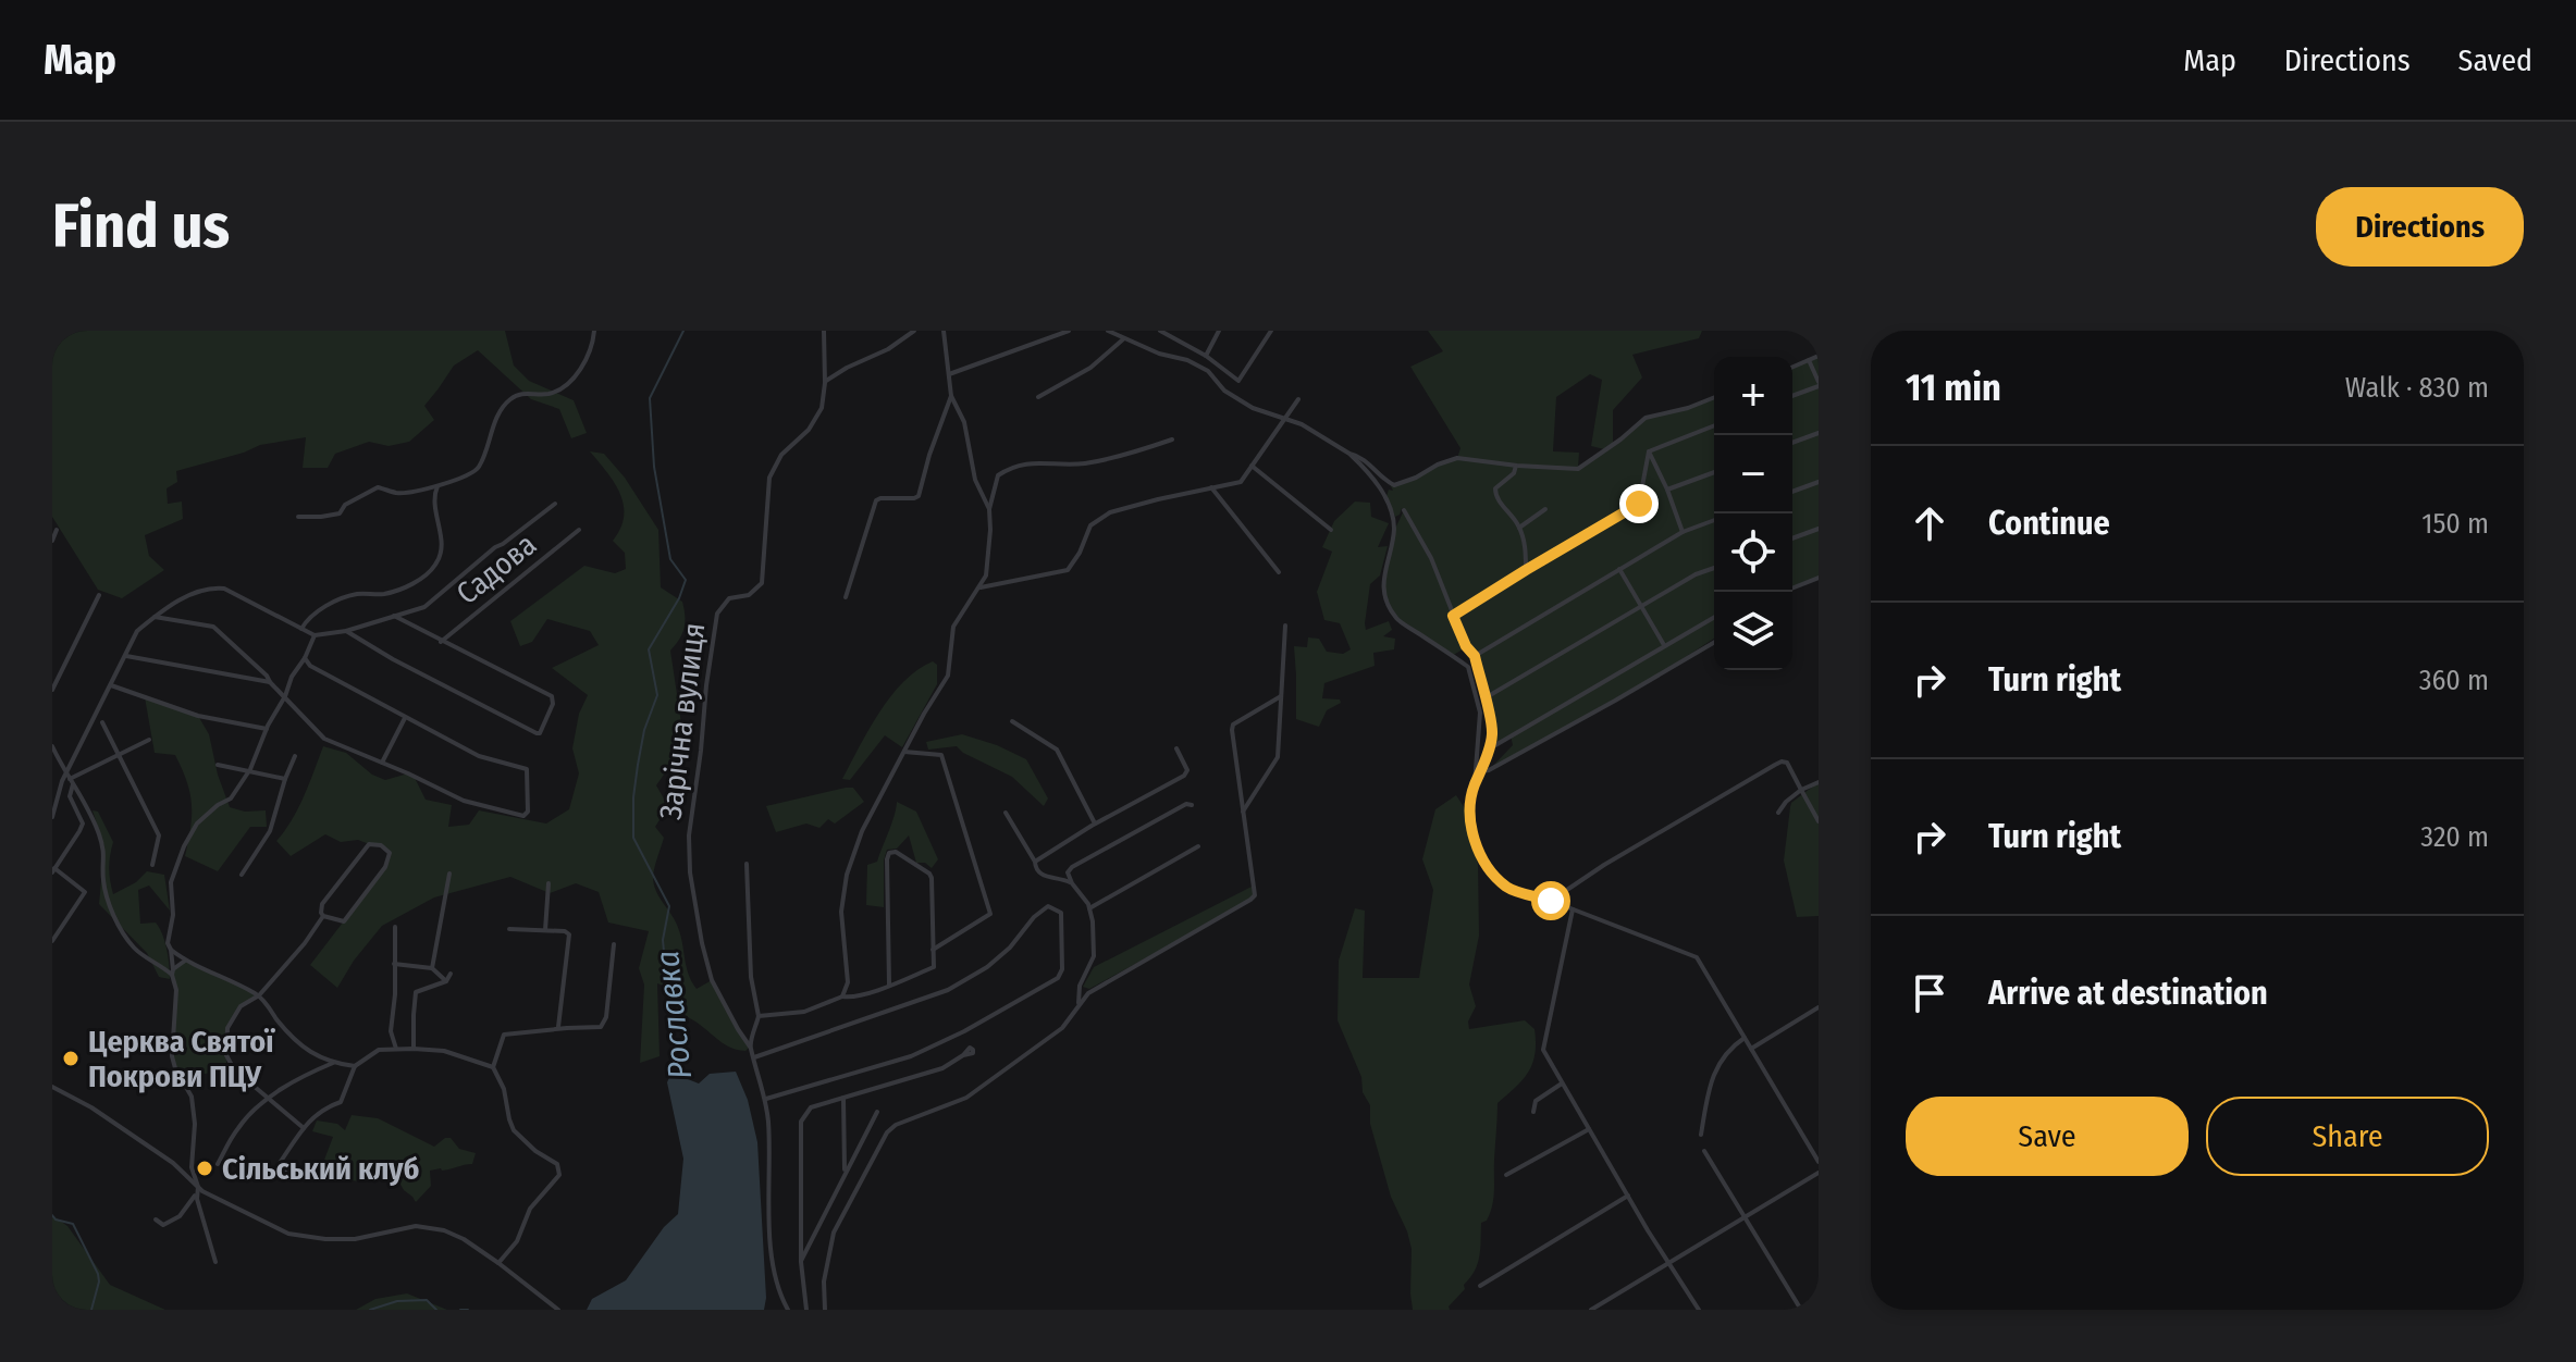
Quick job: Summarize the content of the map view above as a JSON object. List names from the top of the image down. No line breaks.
{"streets":{"street":["Садова","Зарічна вулиця"]},"water":["Рославка"],"places":["Церква Святої Покрови ПЦУ","Сільський клуб"],"page":{"header":"Map","nav":["Map","Directions","Saved"],"buttons":["Directions",["Save","Share"]],"title":"Find us","heading":["11 min","Walk · 830 m"],"map_buttons":["+","−"],"list":[["Continue","150 m"],["Turn right","360 m"],["Turn right","320 m"],"Arrive at destination"]}}
